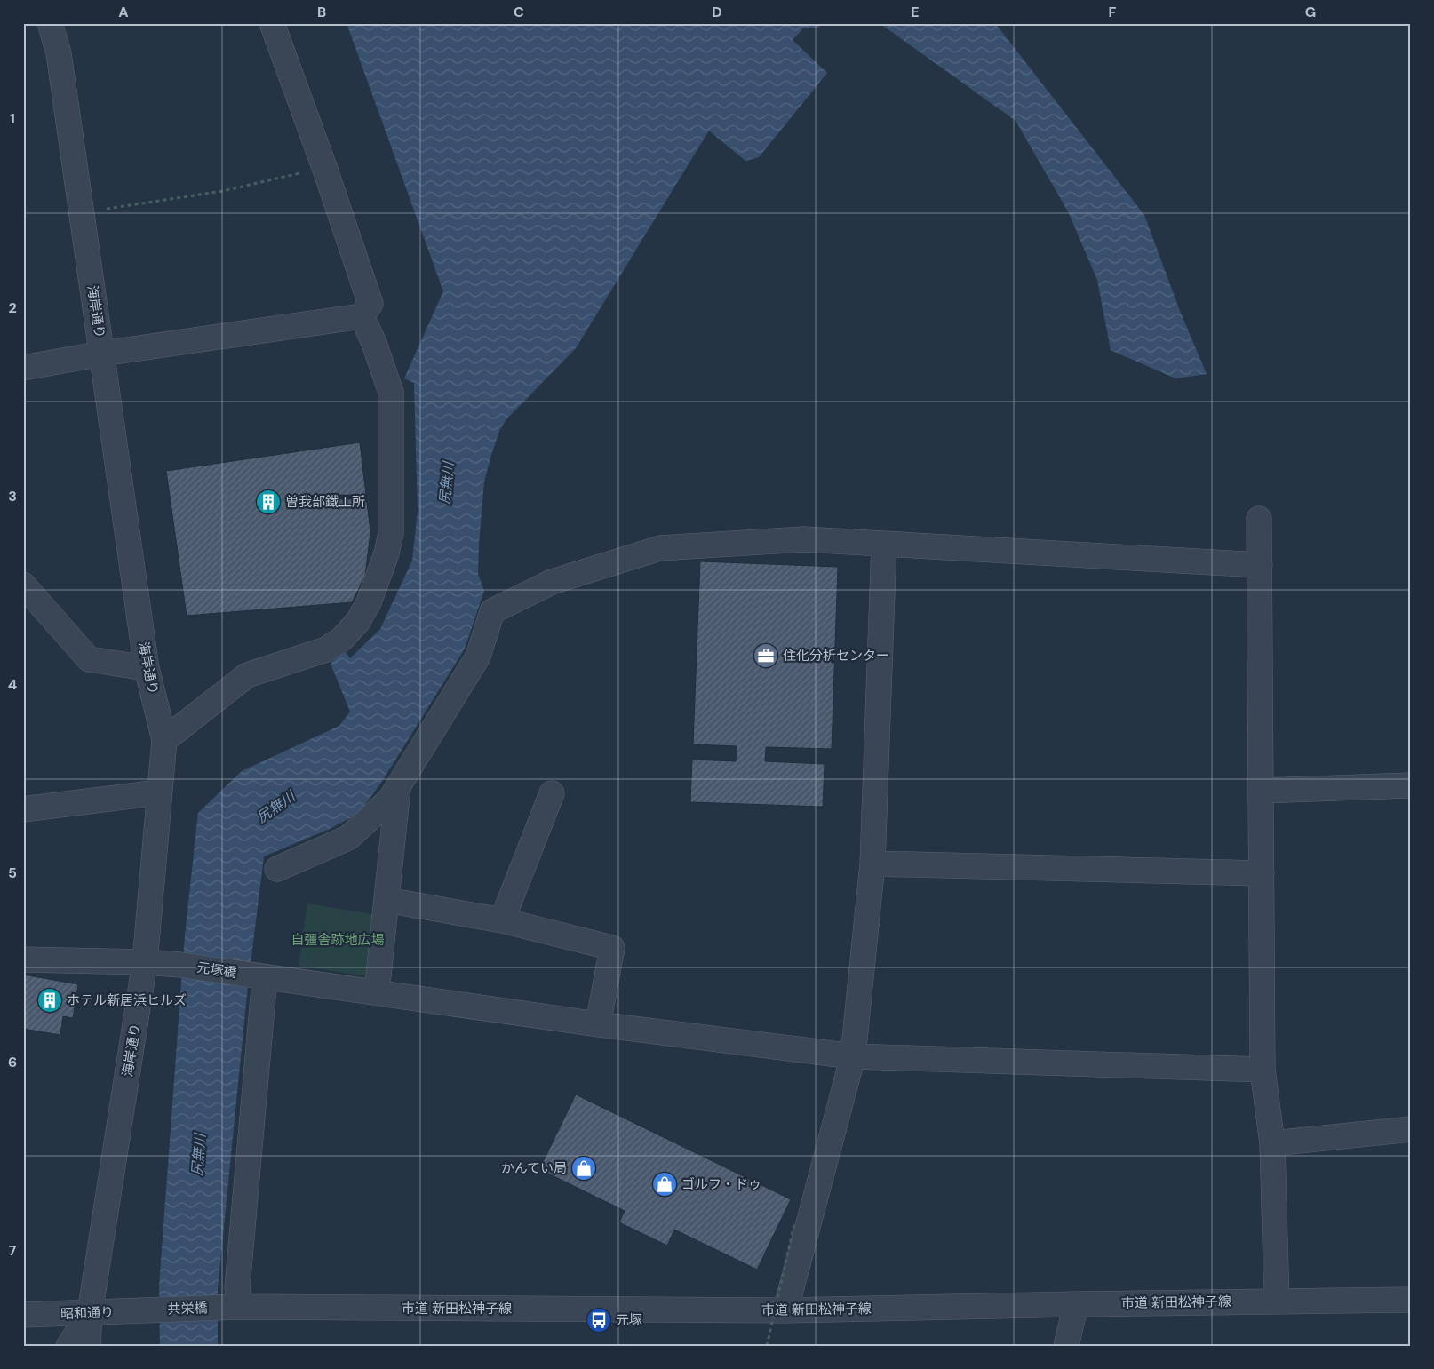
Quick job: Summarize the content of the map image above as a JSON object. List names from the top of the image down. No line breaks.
{"streets":{"street":["海岸通り","元塚橋","市道 新田松神子線","共栄橋","昭和通り"]},"crossings":[["海岸通り","元塚橋"],["海岸通り","昭和通り"],["市道 新田松神子線","共栄橋"],["共栄橋","昭和通り"]],"water":["尻無川"],"parks":["自彊舎跡地広場"],"places":{"building":["曽我部鐵工所","ホテル新居浜ヒルズ"],"office":["住化分析センター"],"shop":["かんてい局","ゴルフ・ドゥ"],"bus stop":["元塚"]},"grid":{"columns":["A","B","C","D","E","F","G"],"rows":["1","2","3","4","5","6","7"]}}
